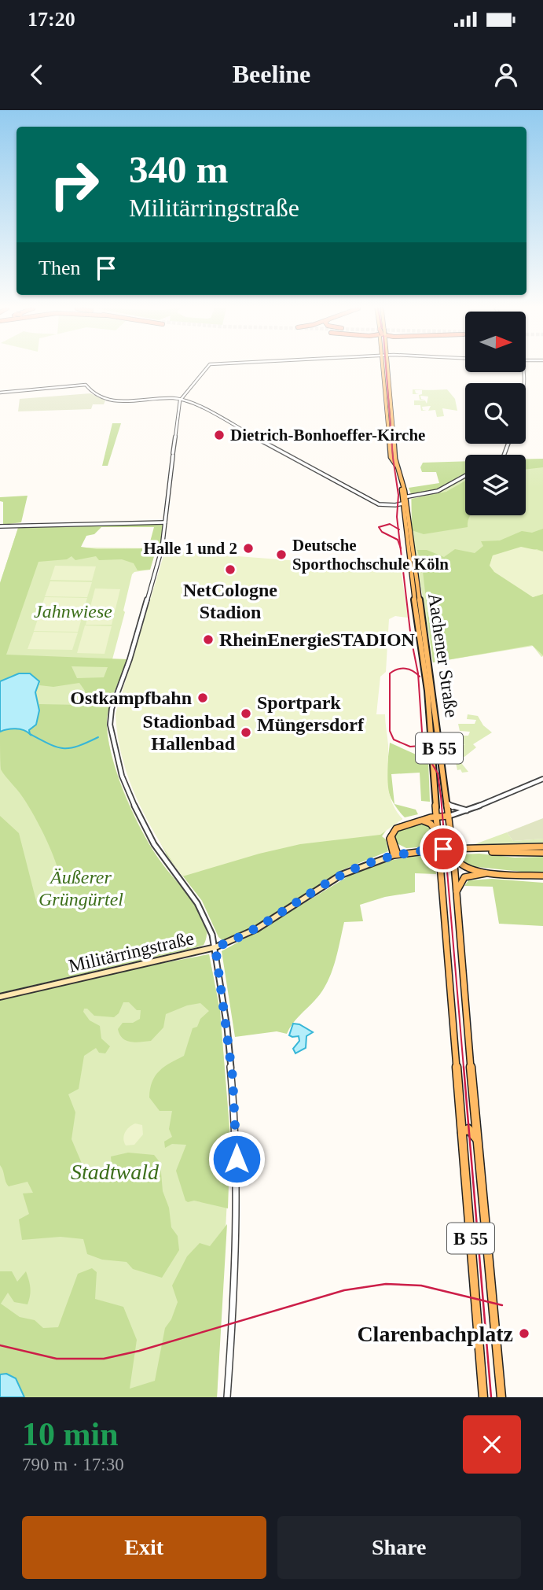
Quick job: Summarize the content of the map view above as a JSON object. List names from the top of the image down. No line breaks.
{"streets":{"main road":["Aachener Straße","B 55","Militärringstraße"]},"parks":["Jahnwiese","Äußerer Grüngürtel","Stadtwald"],"places":["Dietrich-Bonhoeffer-Kirche","Halle 1 und 2","Deutsche Sporthochschule Köln","NetCologne Stadion","RheinEnergieSTADION","Ostkampfbahn","Sportpark Müngersdorf","Stadionbad Hallenbad","Clarenbachplatz"],"north":"right","page":{"status":"17:20","header":"Beeline","turn":["340 m","Militärringstraße"],"then":"Then","heading":["10 min","790 m · 17:30"],"buttons":["Exit","Share"]}}
